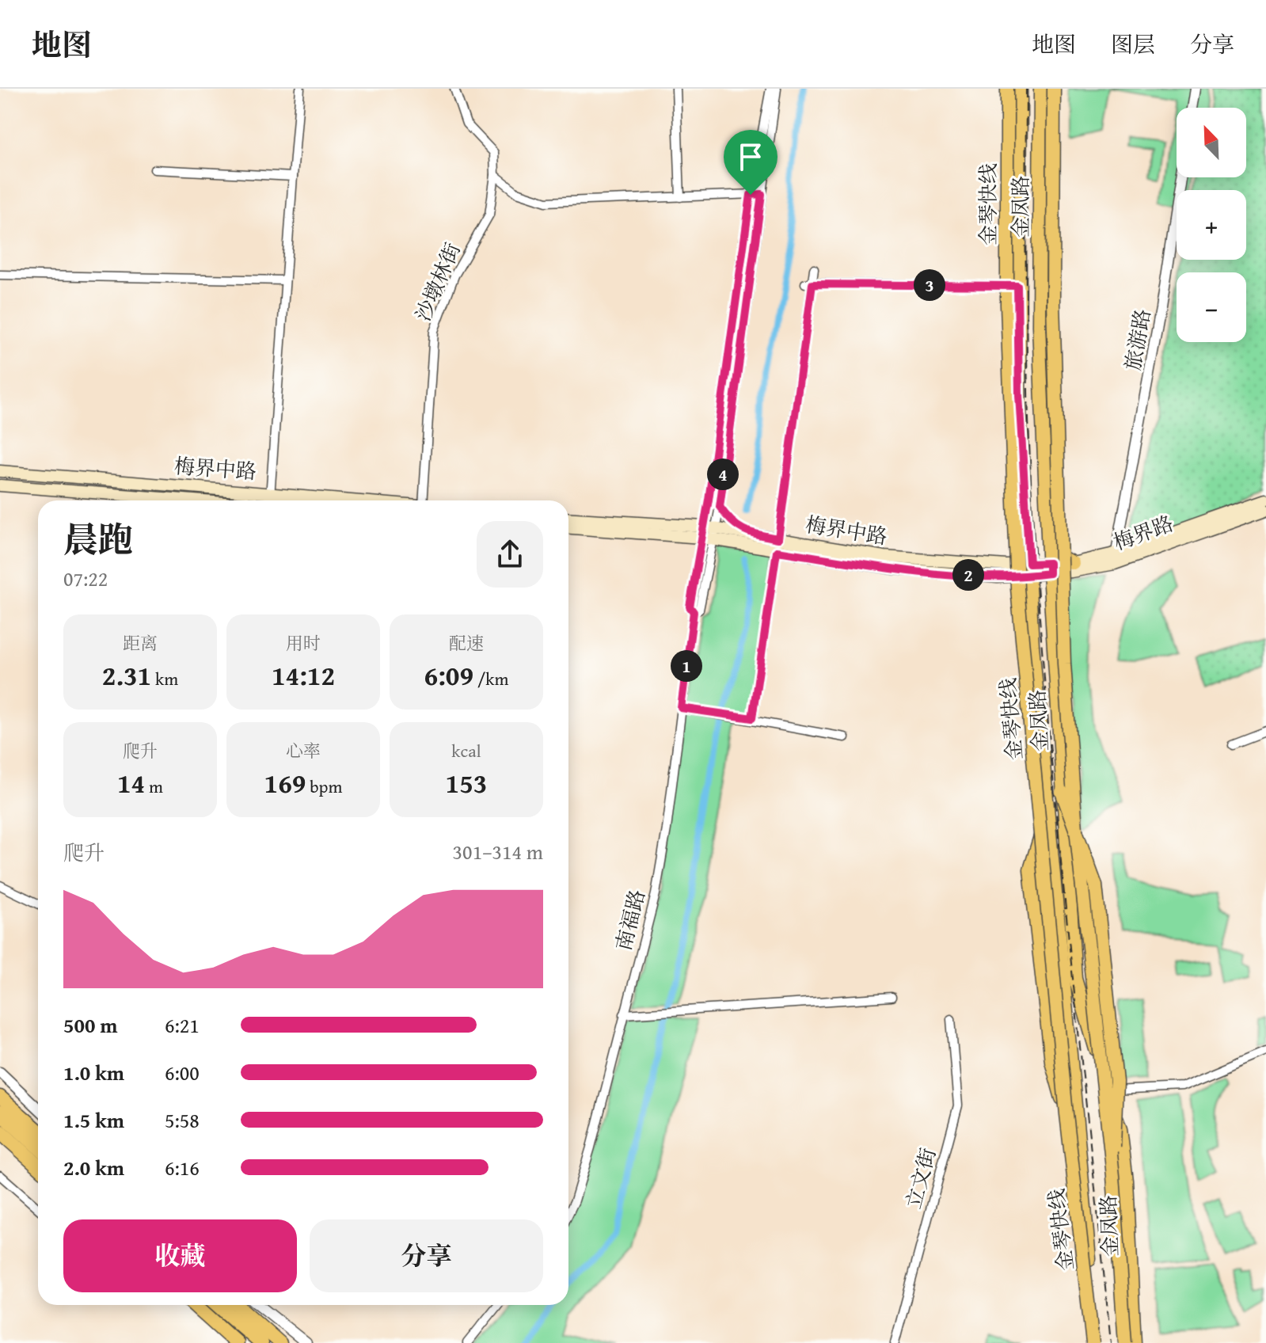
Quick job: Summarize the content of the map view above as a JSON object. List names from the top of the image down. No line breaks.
{"streets":{"main road":["金琴快线","金凤路","梅界中路","梅界路"],"street":["沙墩林街","旅游路","南福路","立文街"]},"crossings":[["金琴快线","金凤路"],["金凤路","梅界中路"],["金凤路","梅界路"],["梅界中路","梅界路"],["梅界中路","南福路"]],"north":"top left","page":{"header":"地图","nav":["地图","图层","分享"],"map_buttons":["+","−"],"pins":["3","4","2","1"],"heading":["晨跑","07:22"],"stats":[["距离","2.31 km"],["用时","14:12"],["配速","6:09 /km"],["爬升","14 m"],["心率","169 bpm"],["kcal","153"]],"chart":["爬升","301–314 m"],"list":[{"name":"500 m","note":"6:21"},{"name":"1.0 km","note":"6:00"},{"name":"1.5 km","note":"5:58"},{"name":"2.0 km","note":"6:16"}],"buttons":["收藏","分享"]}}
